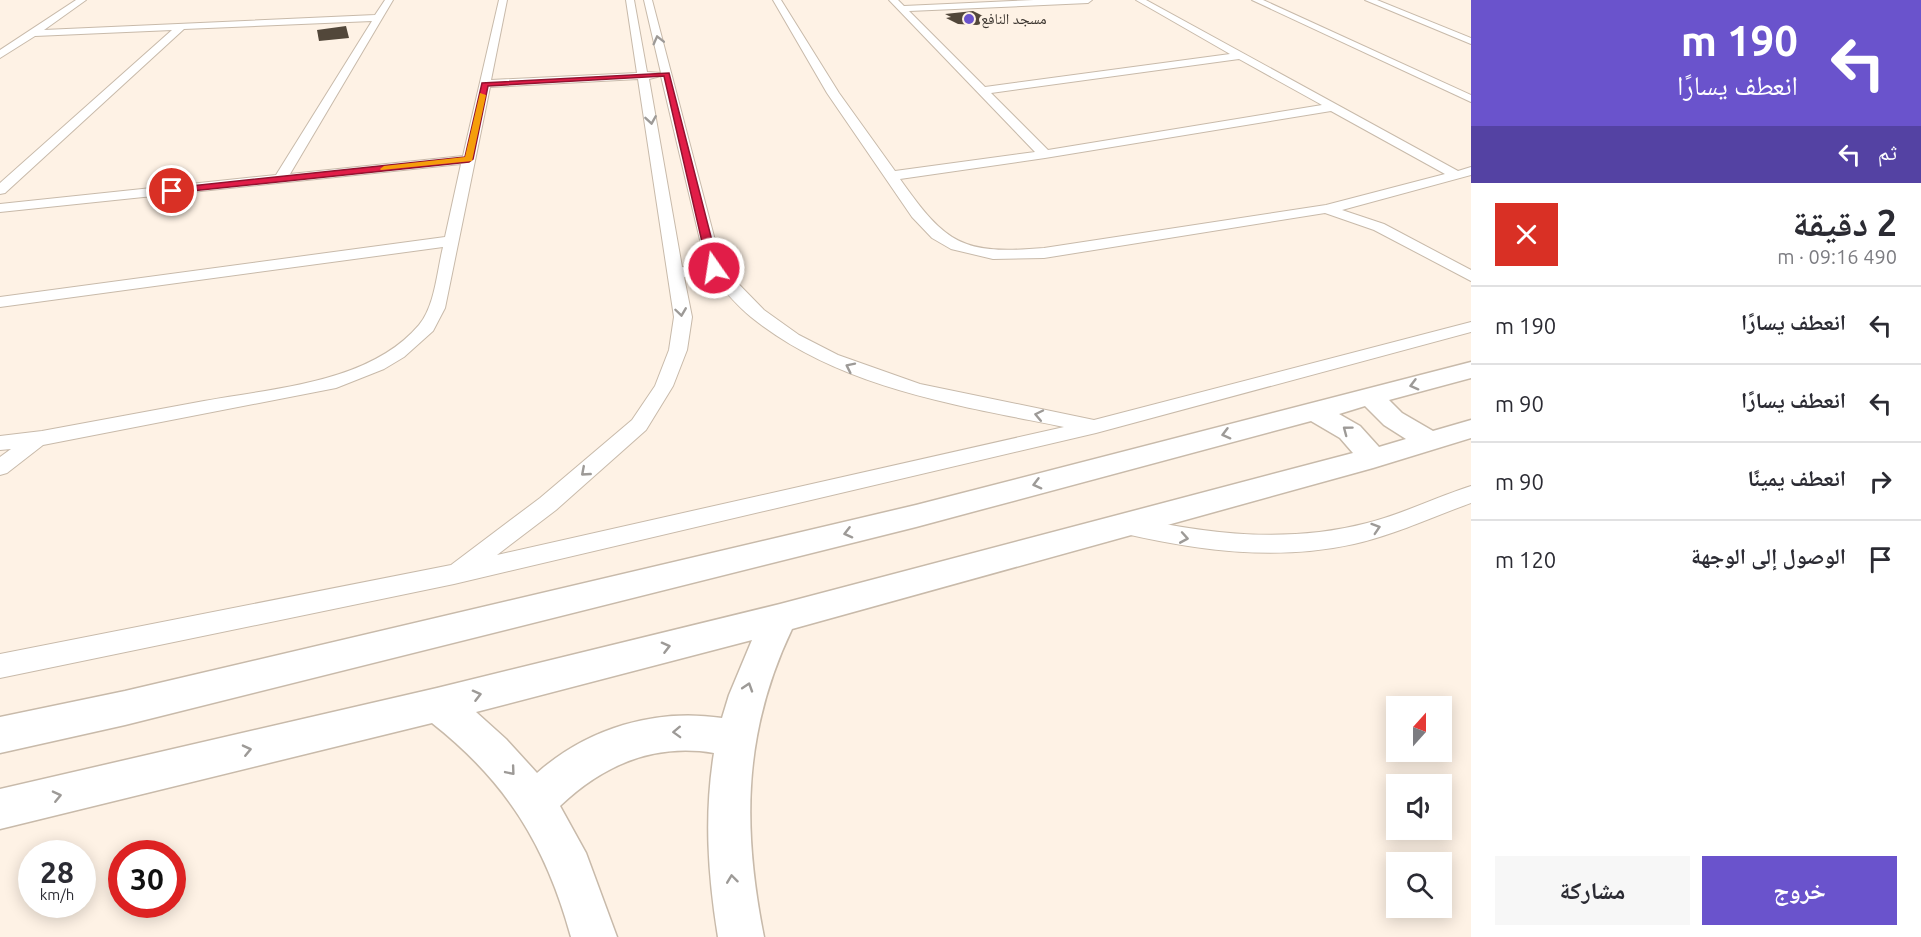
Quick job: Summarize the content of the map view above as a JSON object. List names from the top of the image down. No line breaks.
{"places":["مسجد النافع"],"north":"top","page":{"turn":["190 m","انعطف يسارًا"],"then":"ثم","heading":["2 دقيقة","490 m · 09:16"],"list":[{"name":"انعطف يسارًا","value":"190 m"},{"name":"انعطف يسارًا","value":"90 m"},{"name":"انعطف يمينًا","value":"90 m"},{"name":"الوصول إلى الوجهة","value":"120 m"}],"speed":"28 km/h","limit":"30","buttons":["خروج","مشاركة"]}}
